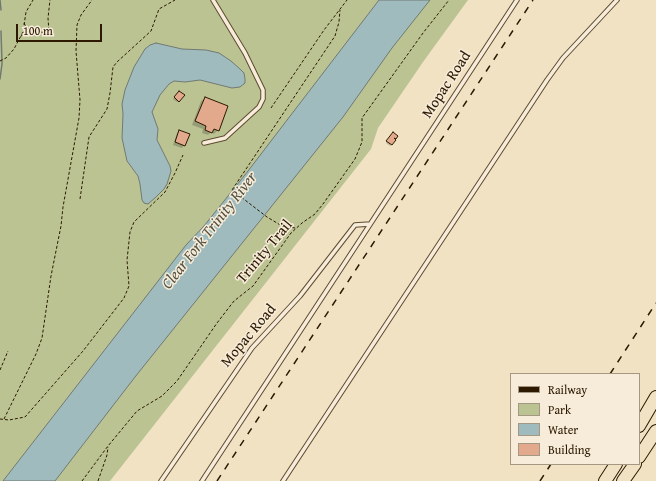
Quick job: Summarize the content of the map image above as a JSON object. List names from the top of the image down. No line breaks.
{"streets":{"lane":["Mopac Road"],"path":["Trinity Trail"]},"water":["Clear Fork Trinity River"],"legend":["Railway","Park","Water","Building"],"scale_bar":"100 m"}
